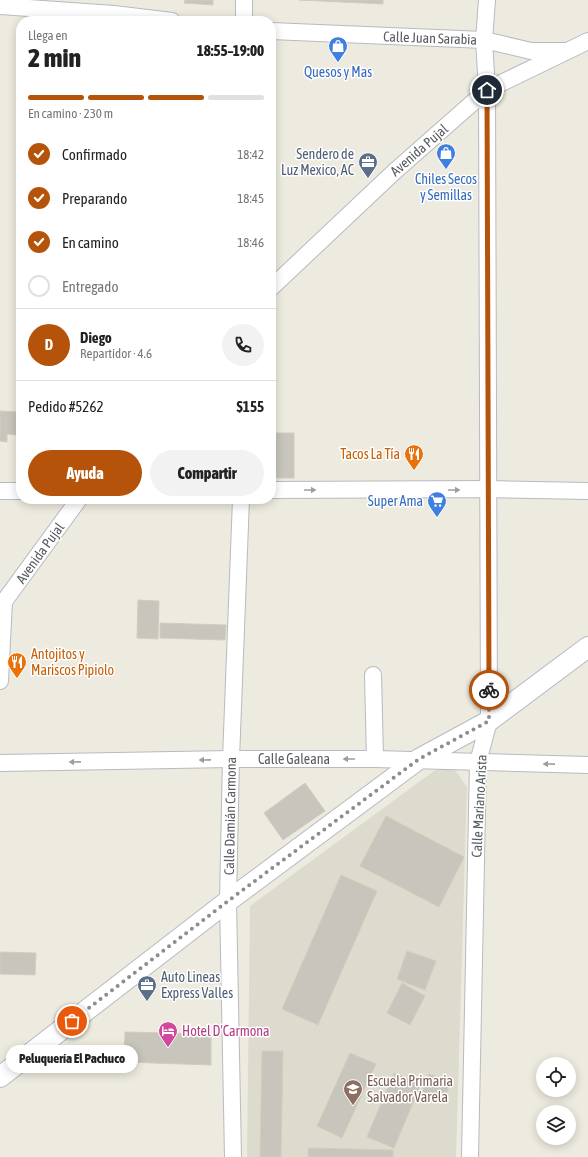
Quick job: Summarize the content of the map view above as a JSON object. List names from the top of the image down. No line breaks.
{"streets":{"street":["Calle Juan Sarabia","Avenida Pujal","Calle Galeana","Calle Mariano Arista","Calle Damián Carmona"]},"crossings":[["Calle Juan Sarabia","Avenida Pujal"],["Calle Juan Sarabia","Calle Mariano Arista"],["Avenida Pujal","Calle Mariano Arista"],["Calle Galeana","Calle Mariano Arista"],["Calle Galeana","Calle Damián Carmona"]],"one_way":["Calle Galeana"],"places":{"shop":["Quesos y Mas","Chiles Secos y Semillas"],"office":["Sendero de Luz Mexico, AC","Auto Lineas Express Valles"],"restaurant":["Tacos La Tía","Antojitos y Mariscos Pipiolo"],"supermarket":["Super Ama"],"other":["Peluquería El Pachuco"],"hotel":["Hotel D'Carmona"],"school or university":["Escuela Primaria Salvador Varela"]},"page":{"heading":["2 min","Llega en","18:55–19:00"],"panel":["Diego","Repartidor · 4.6","Pedido #5262","$155"],"bar":"En camino · 230 m","list":[["Confirmado","18:42"],["Preparando","18:45"],["En camino","18:46"],"Entregado"],"round":"D","buttons":["Ayuda","Compartir"],"bubble":"Peluquería El Pachuco"}}
